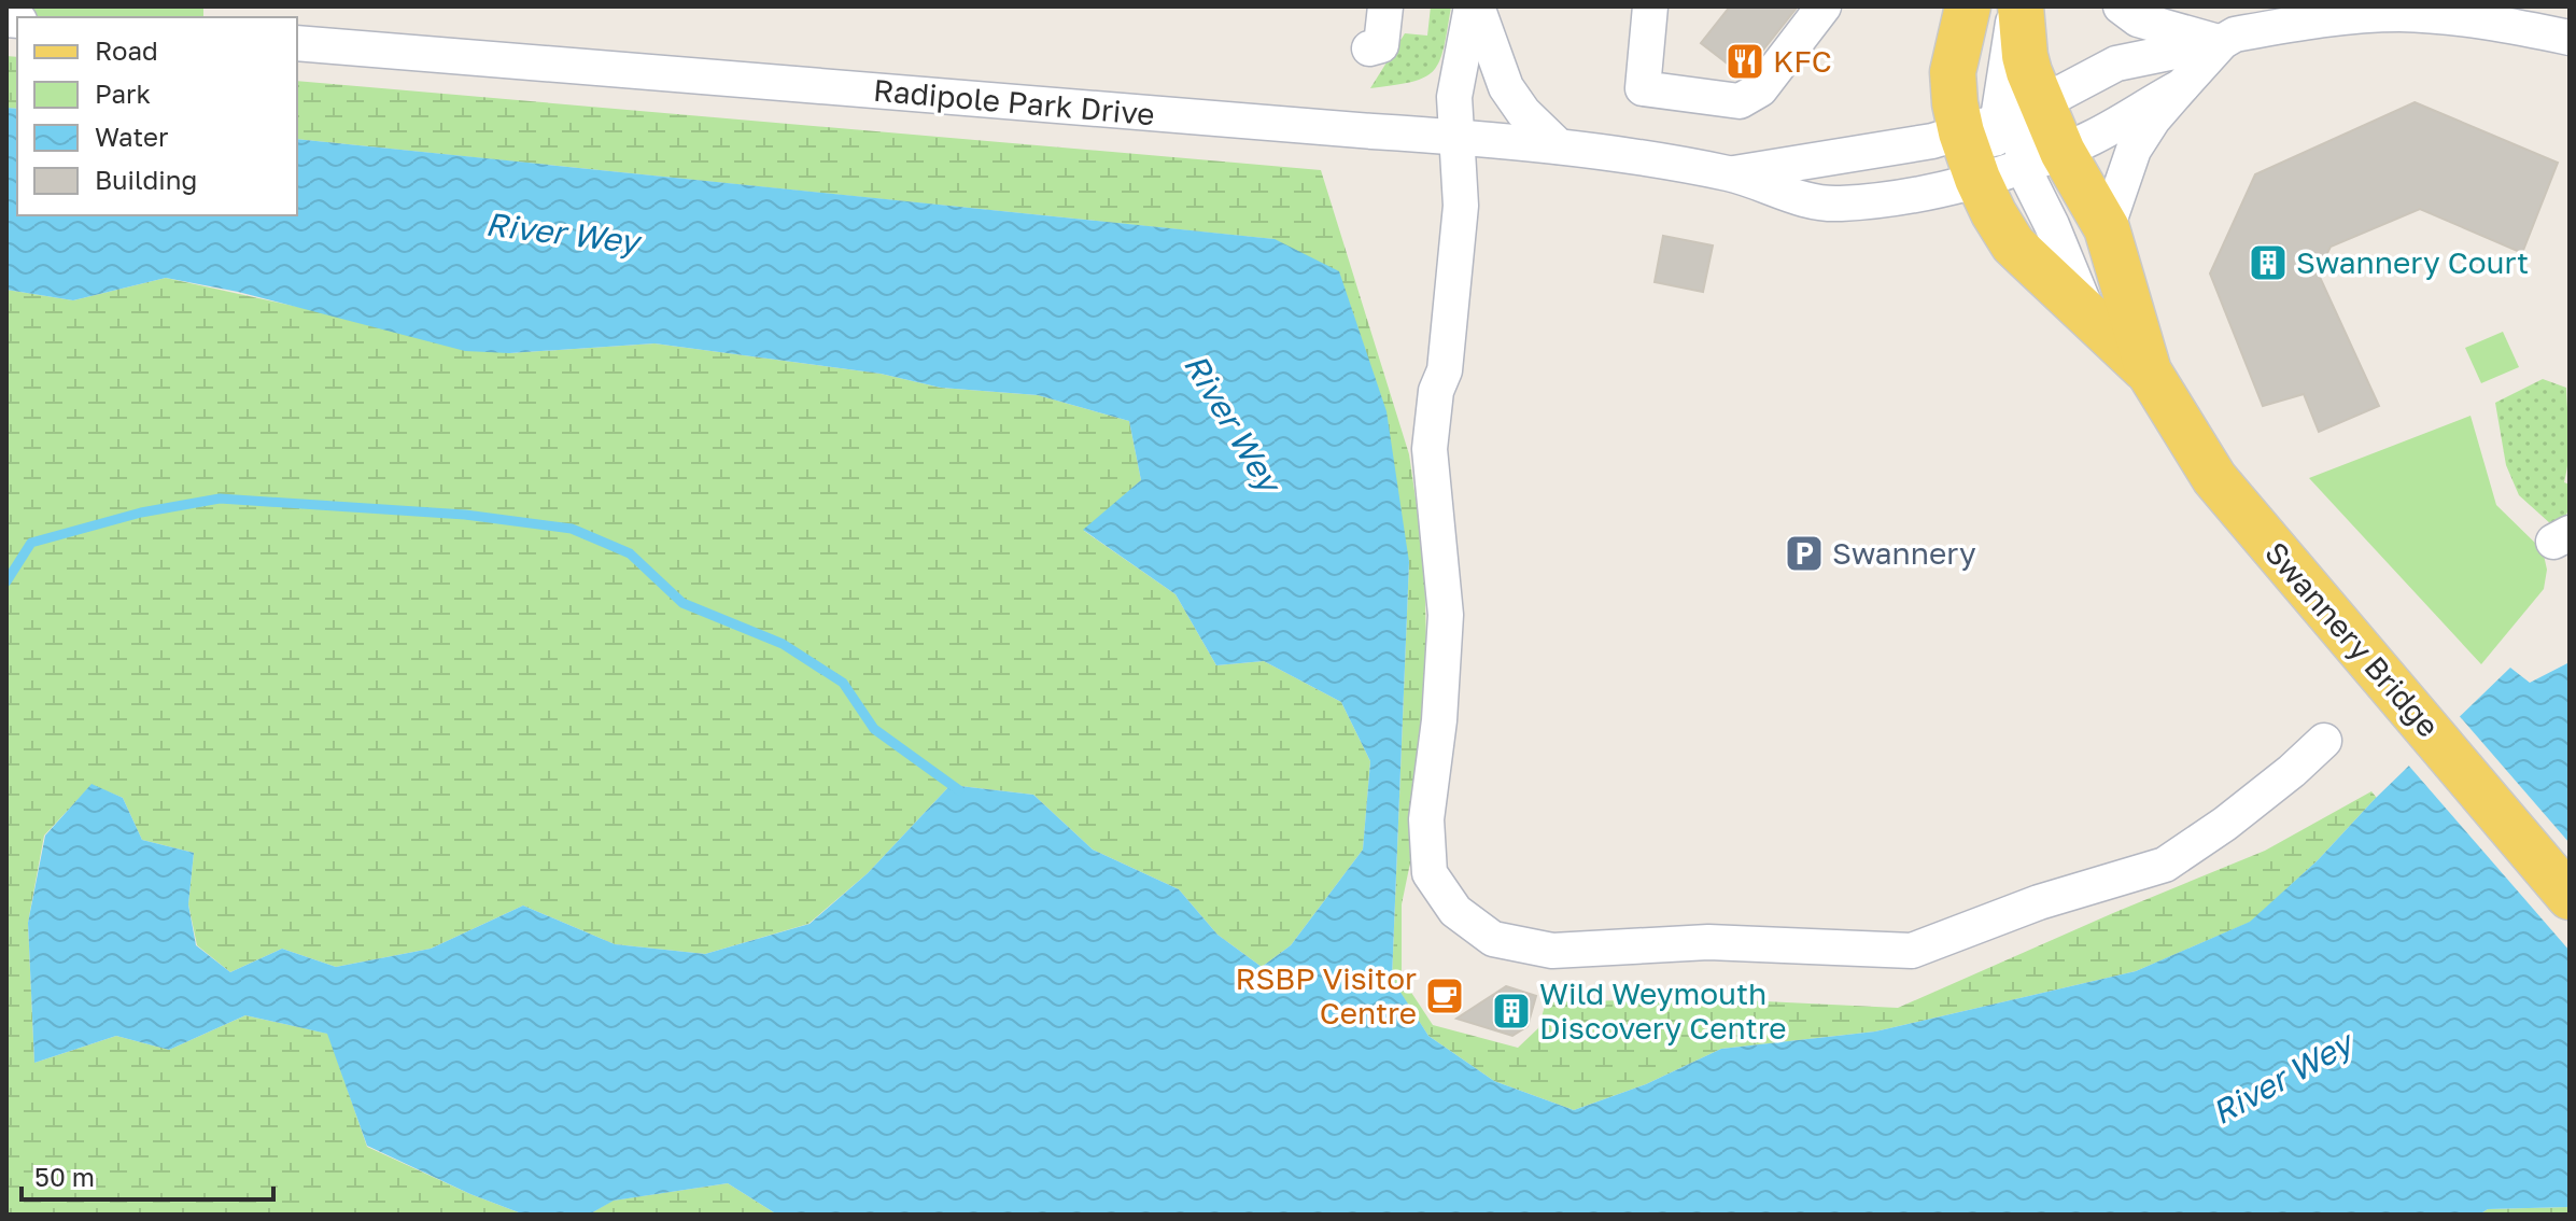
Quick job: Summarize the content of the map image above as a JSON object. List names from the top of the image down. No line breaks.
{"streets":{"main road":["Swannery Bridge"],"street":["Radipole Park Drive"]},"water":["River Wey"],"places":{"restaurant":["KFC"],"building":["Swannery Court","Wild Weymouth Discovery Centre"],"parking":["Swannery"],"cafe":["RSBP Visitor Centre"]},"legend":["Road","Park","Water","Building"],"scale_bar":"50 m"}
